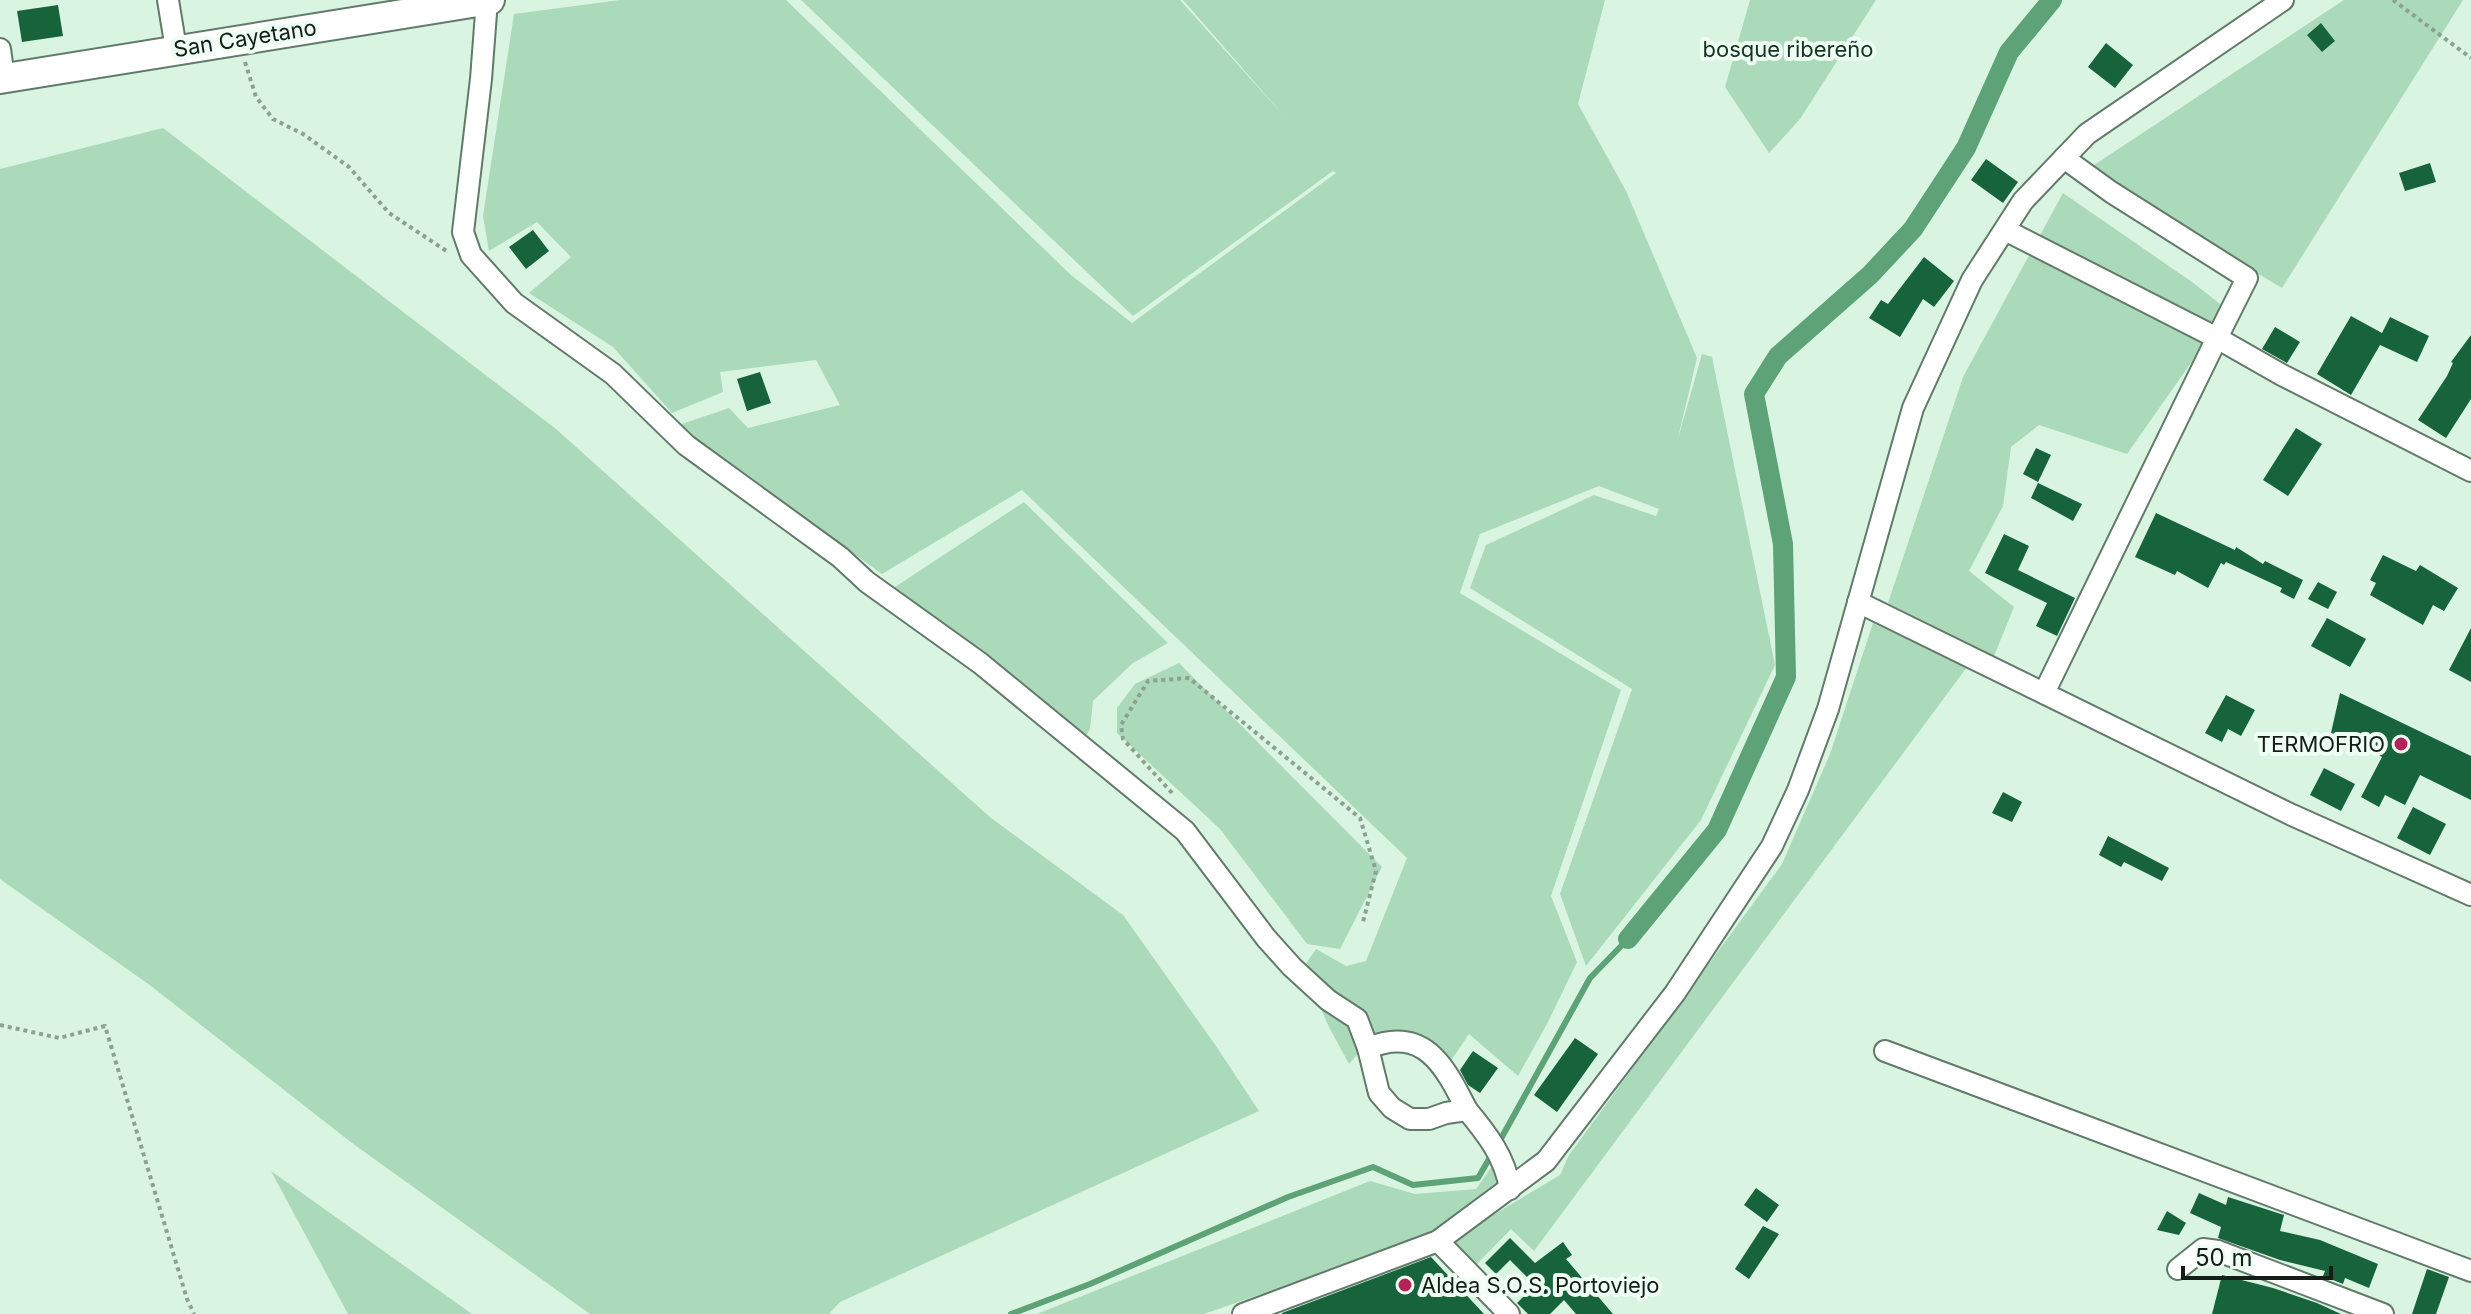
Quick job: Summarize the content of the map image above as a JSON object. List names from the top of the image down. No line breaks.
{"streets":{"main road":["San Cayetano"]},"parks":["bosque ribereño"],"places":["TERMOFRIO","Aldea S.O.S. Portoviejo"],"scale_bar":"50 m"}
